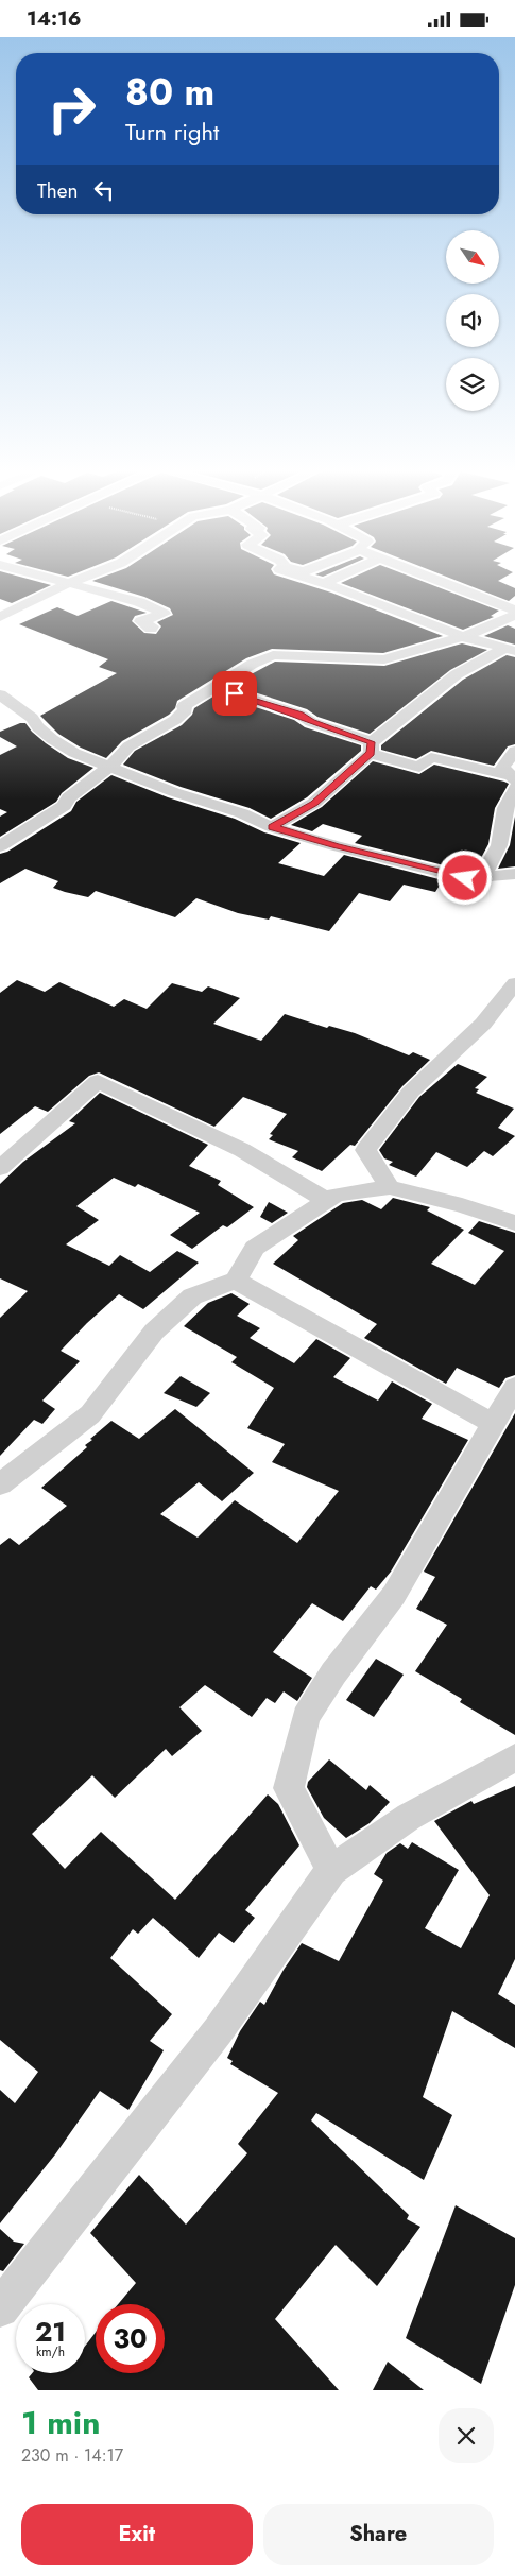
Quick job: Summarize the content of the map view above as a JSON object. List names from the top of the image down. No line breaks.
{"north":"bottom right","page":{"status":"14:16","turn":["80 m","Turn right"],"then":"Then","speed":"21 km/h","limit":"30","heading":["1 min","230 m · 14:17"],"buttons":["Exit","Share"]}}
